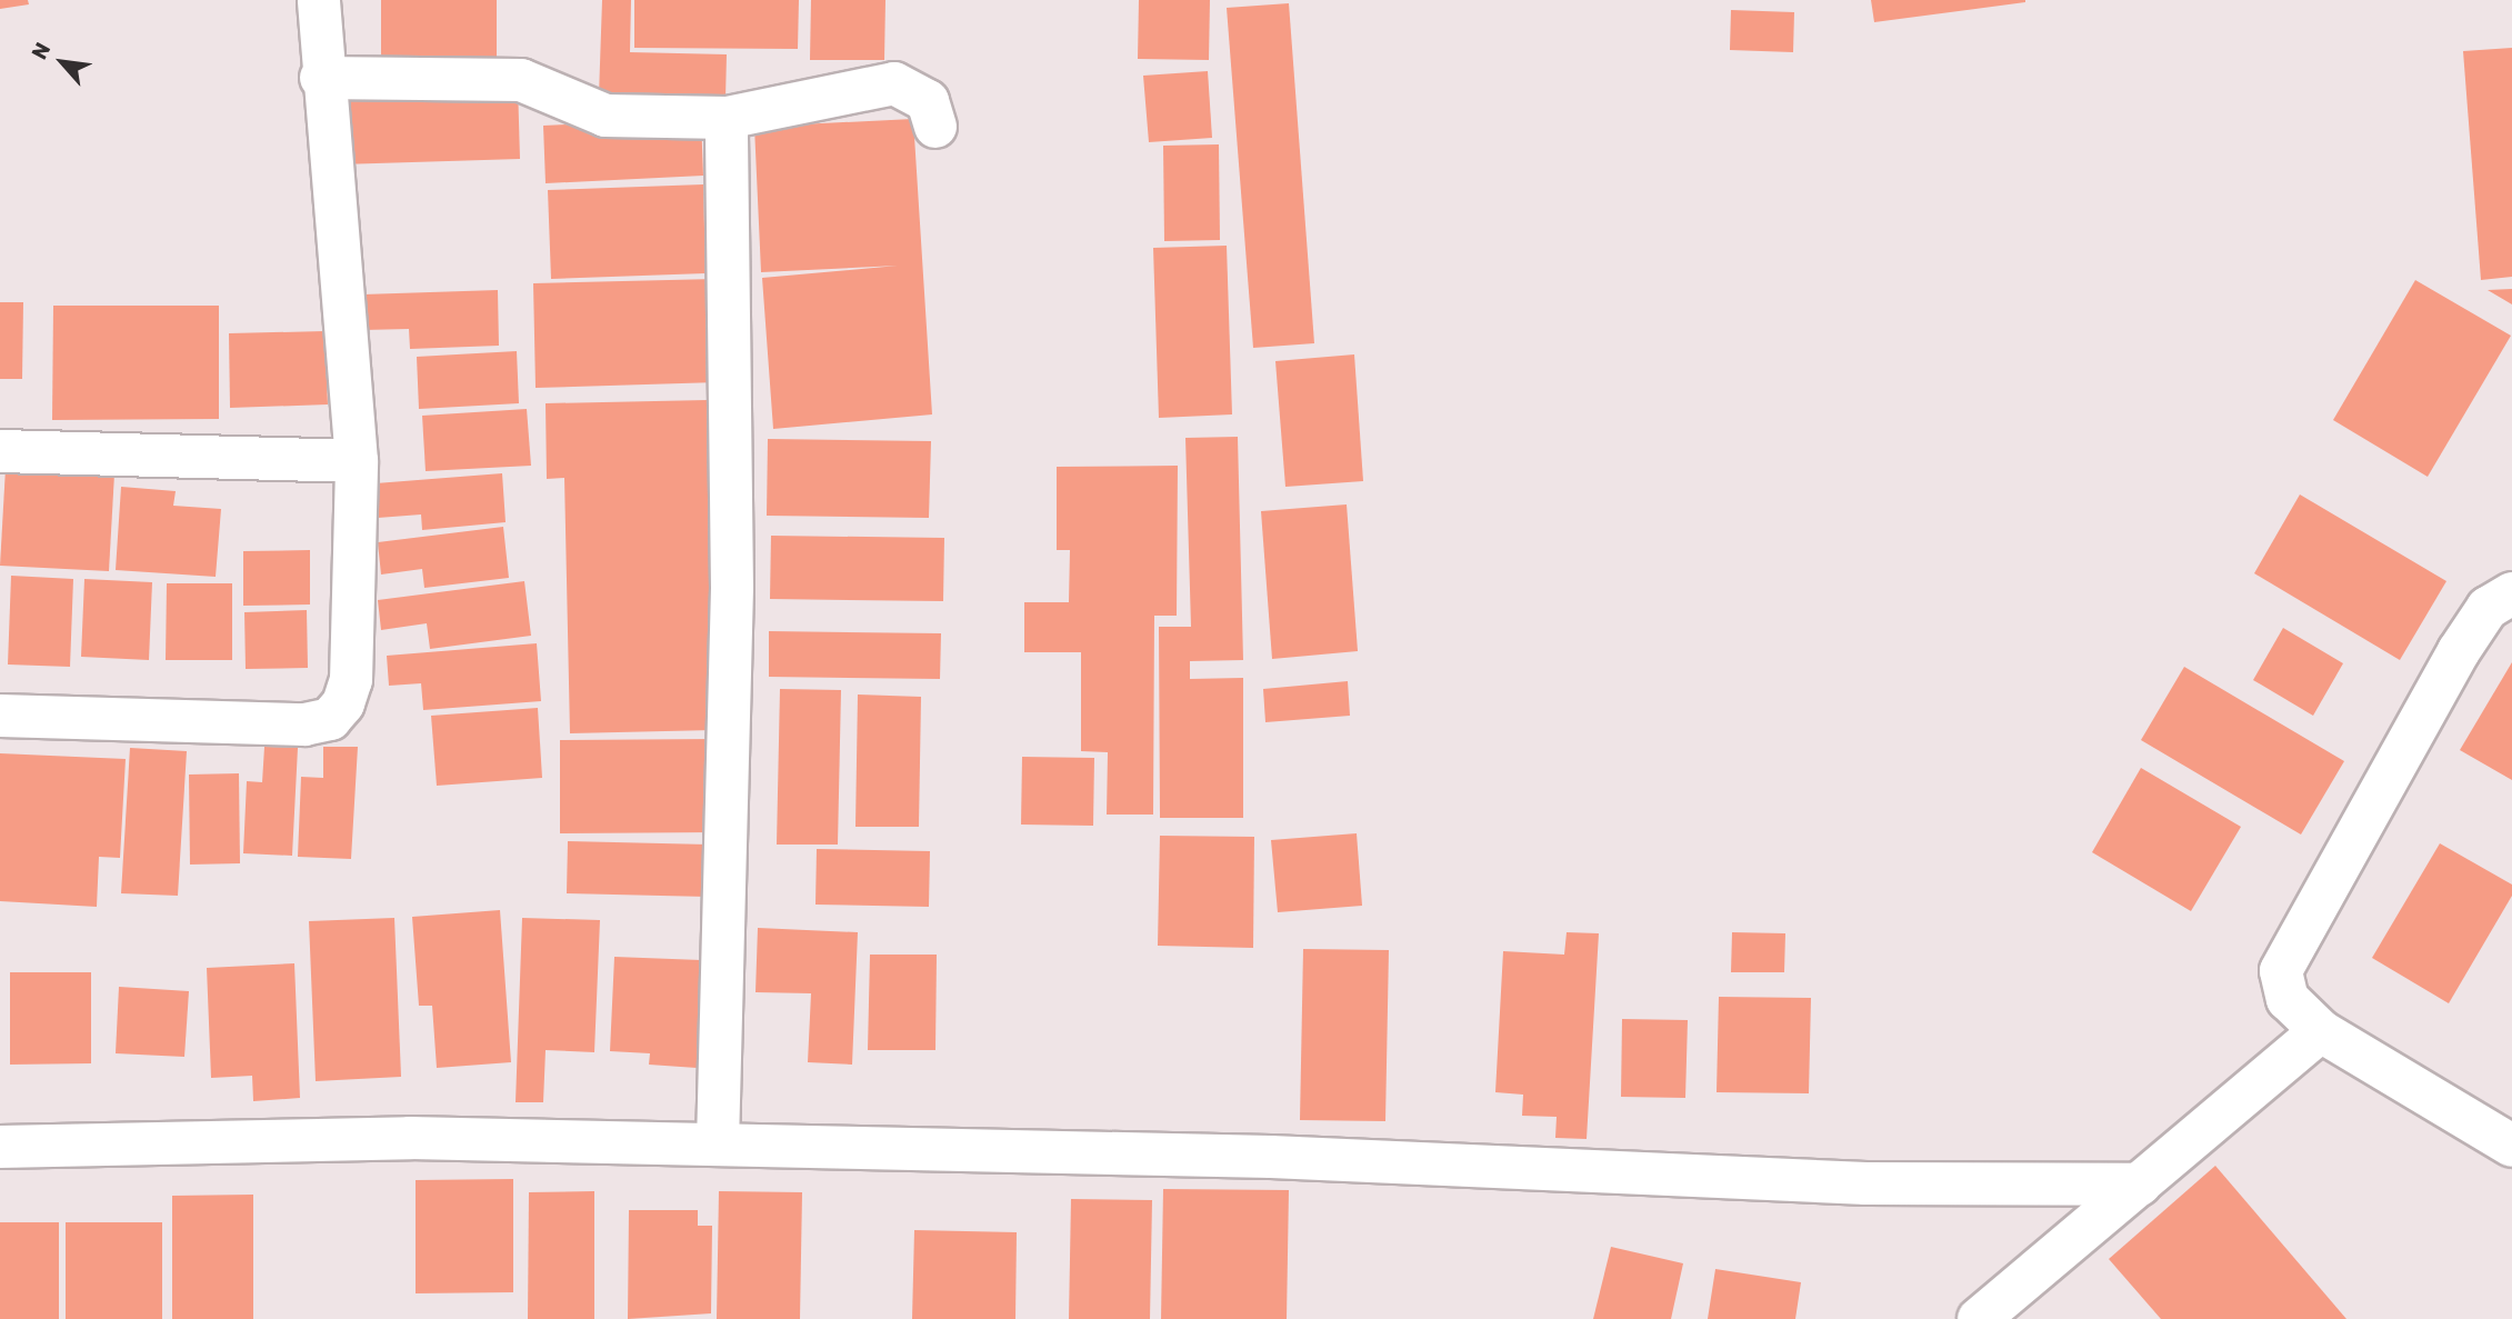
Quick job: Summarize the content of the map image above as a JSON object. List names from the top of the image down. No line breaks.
{"north":"top left"}
